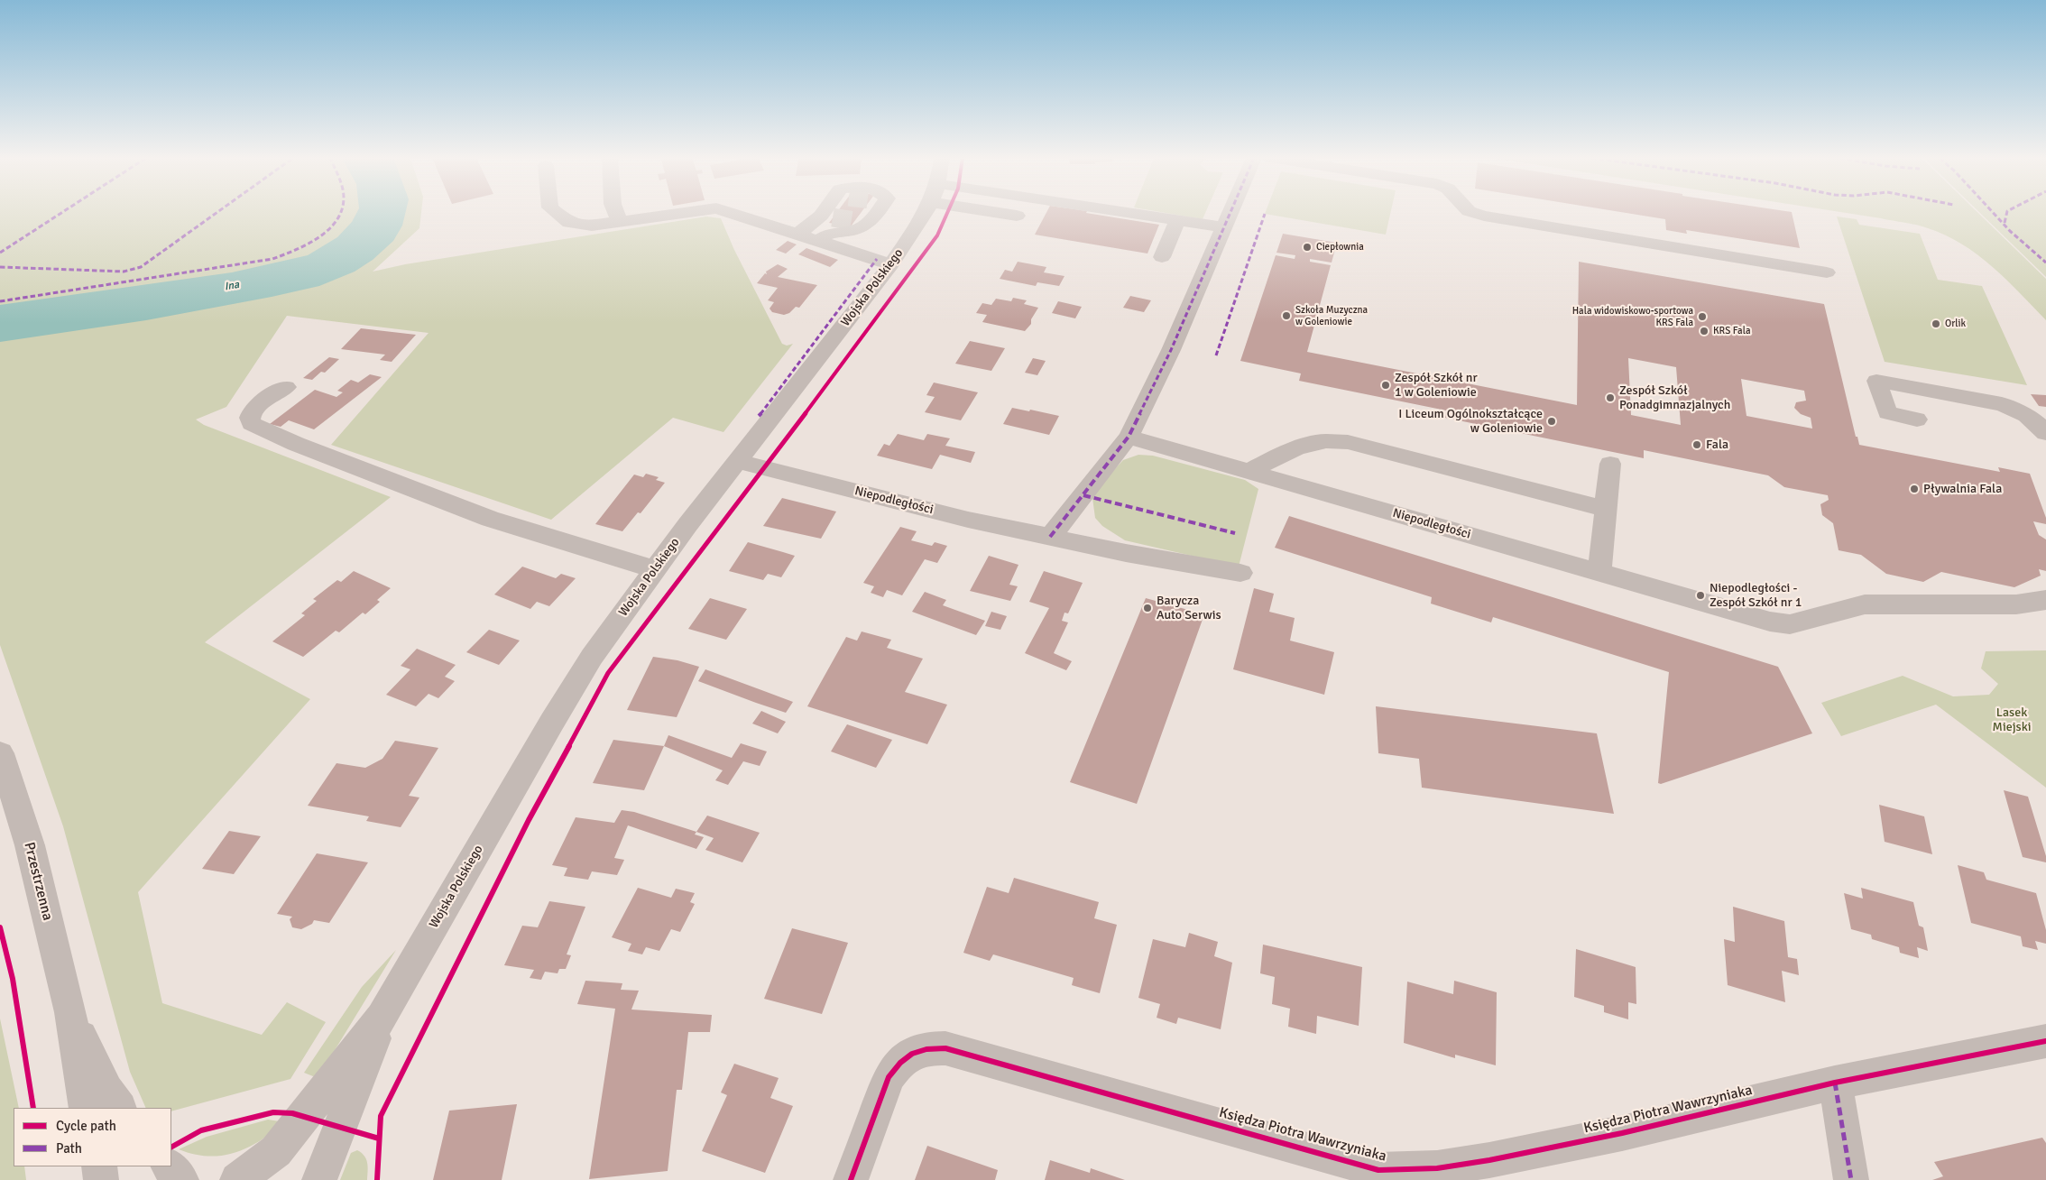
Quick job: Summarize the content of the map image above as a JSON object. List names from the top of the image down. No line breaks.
{"streets":{"street":["Wojska Polskiego","Niepodległości","Przestrzenna","Księdza Piotra Wawrzyniaka"]},"crossings":[["Wojska Polskiego","Niepodległości"]],"water":["Ina"],"parks":["Lasek Miejski"],"places":["Ciepłownia","Szkoła Muzyczna w Goleniowie","Hala widowiskowo-sportowa KRS Fala","Orlik","KRS Fala","Zespół Szkół nr 1 w Goleniowie","Zespół Szkół Ponadgimnazjalnych","I Liceum Ogólnokształcące w Goleniowie","Fala","Pływalnia Fala","Niepodległości - Zespół Szkół nr 1","Barycza Auto Serwis"],"legend":["Cycle path","Path"]}
